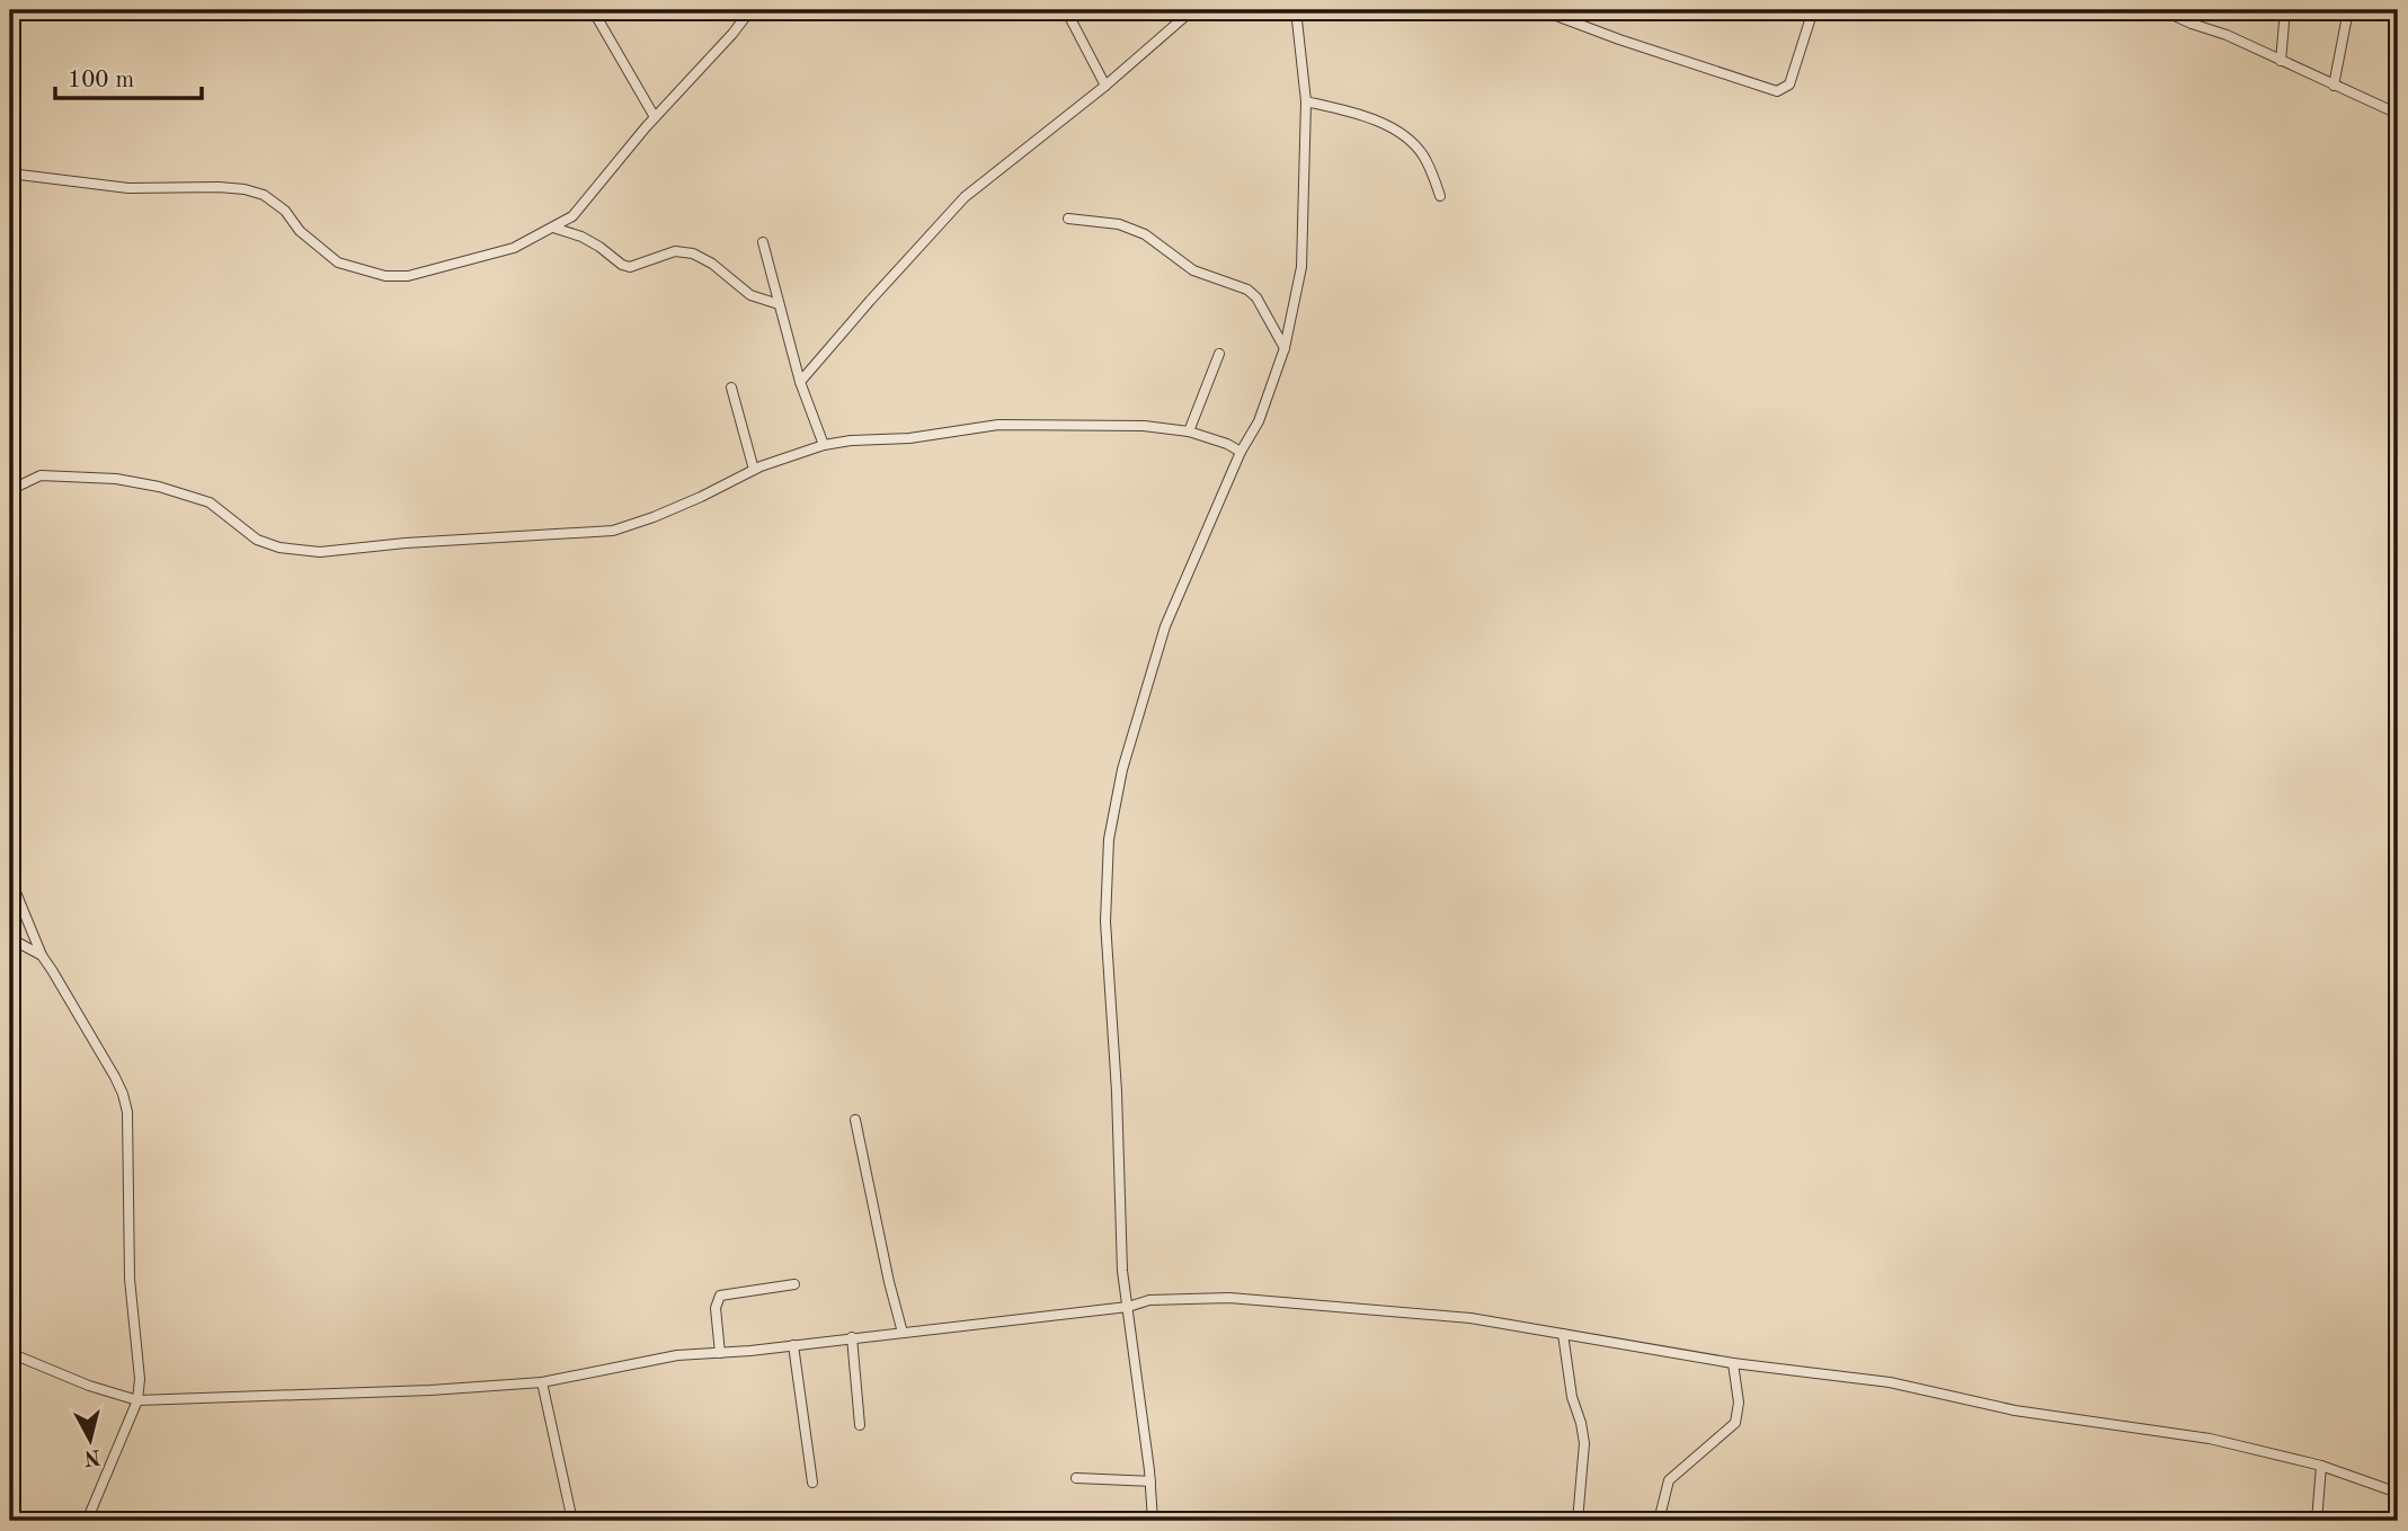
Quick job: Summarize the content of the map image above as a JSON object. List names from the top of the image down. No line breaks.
{"scale_bar":"100 m","north":"bottom"}
